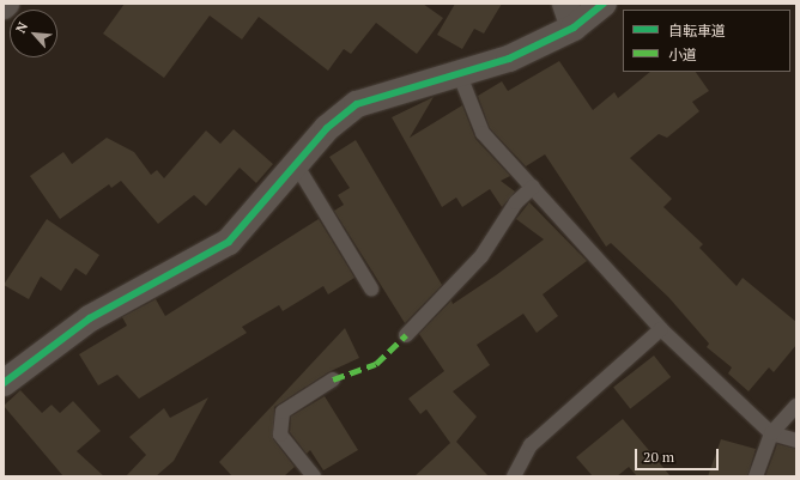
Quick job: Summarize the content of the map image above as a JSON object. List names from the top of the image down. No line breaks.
{"legend":["自転車道","小道"],"scale_bar":"20 m","north":"top left"}
